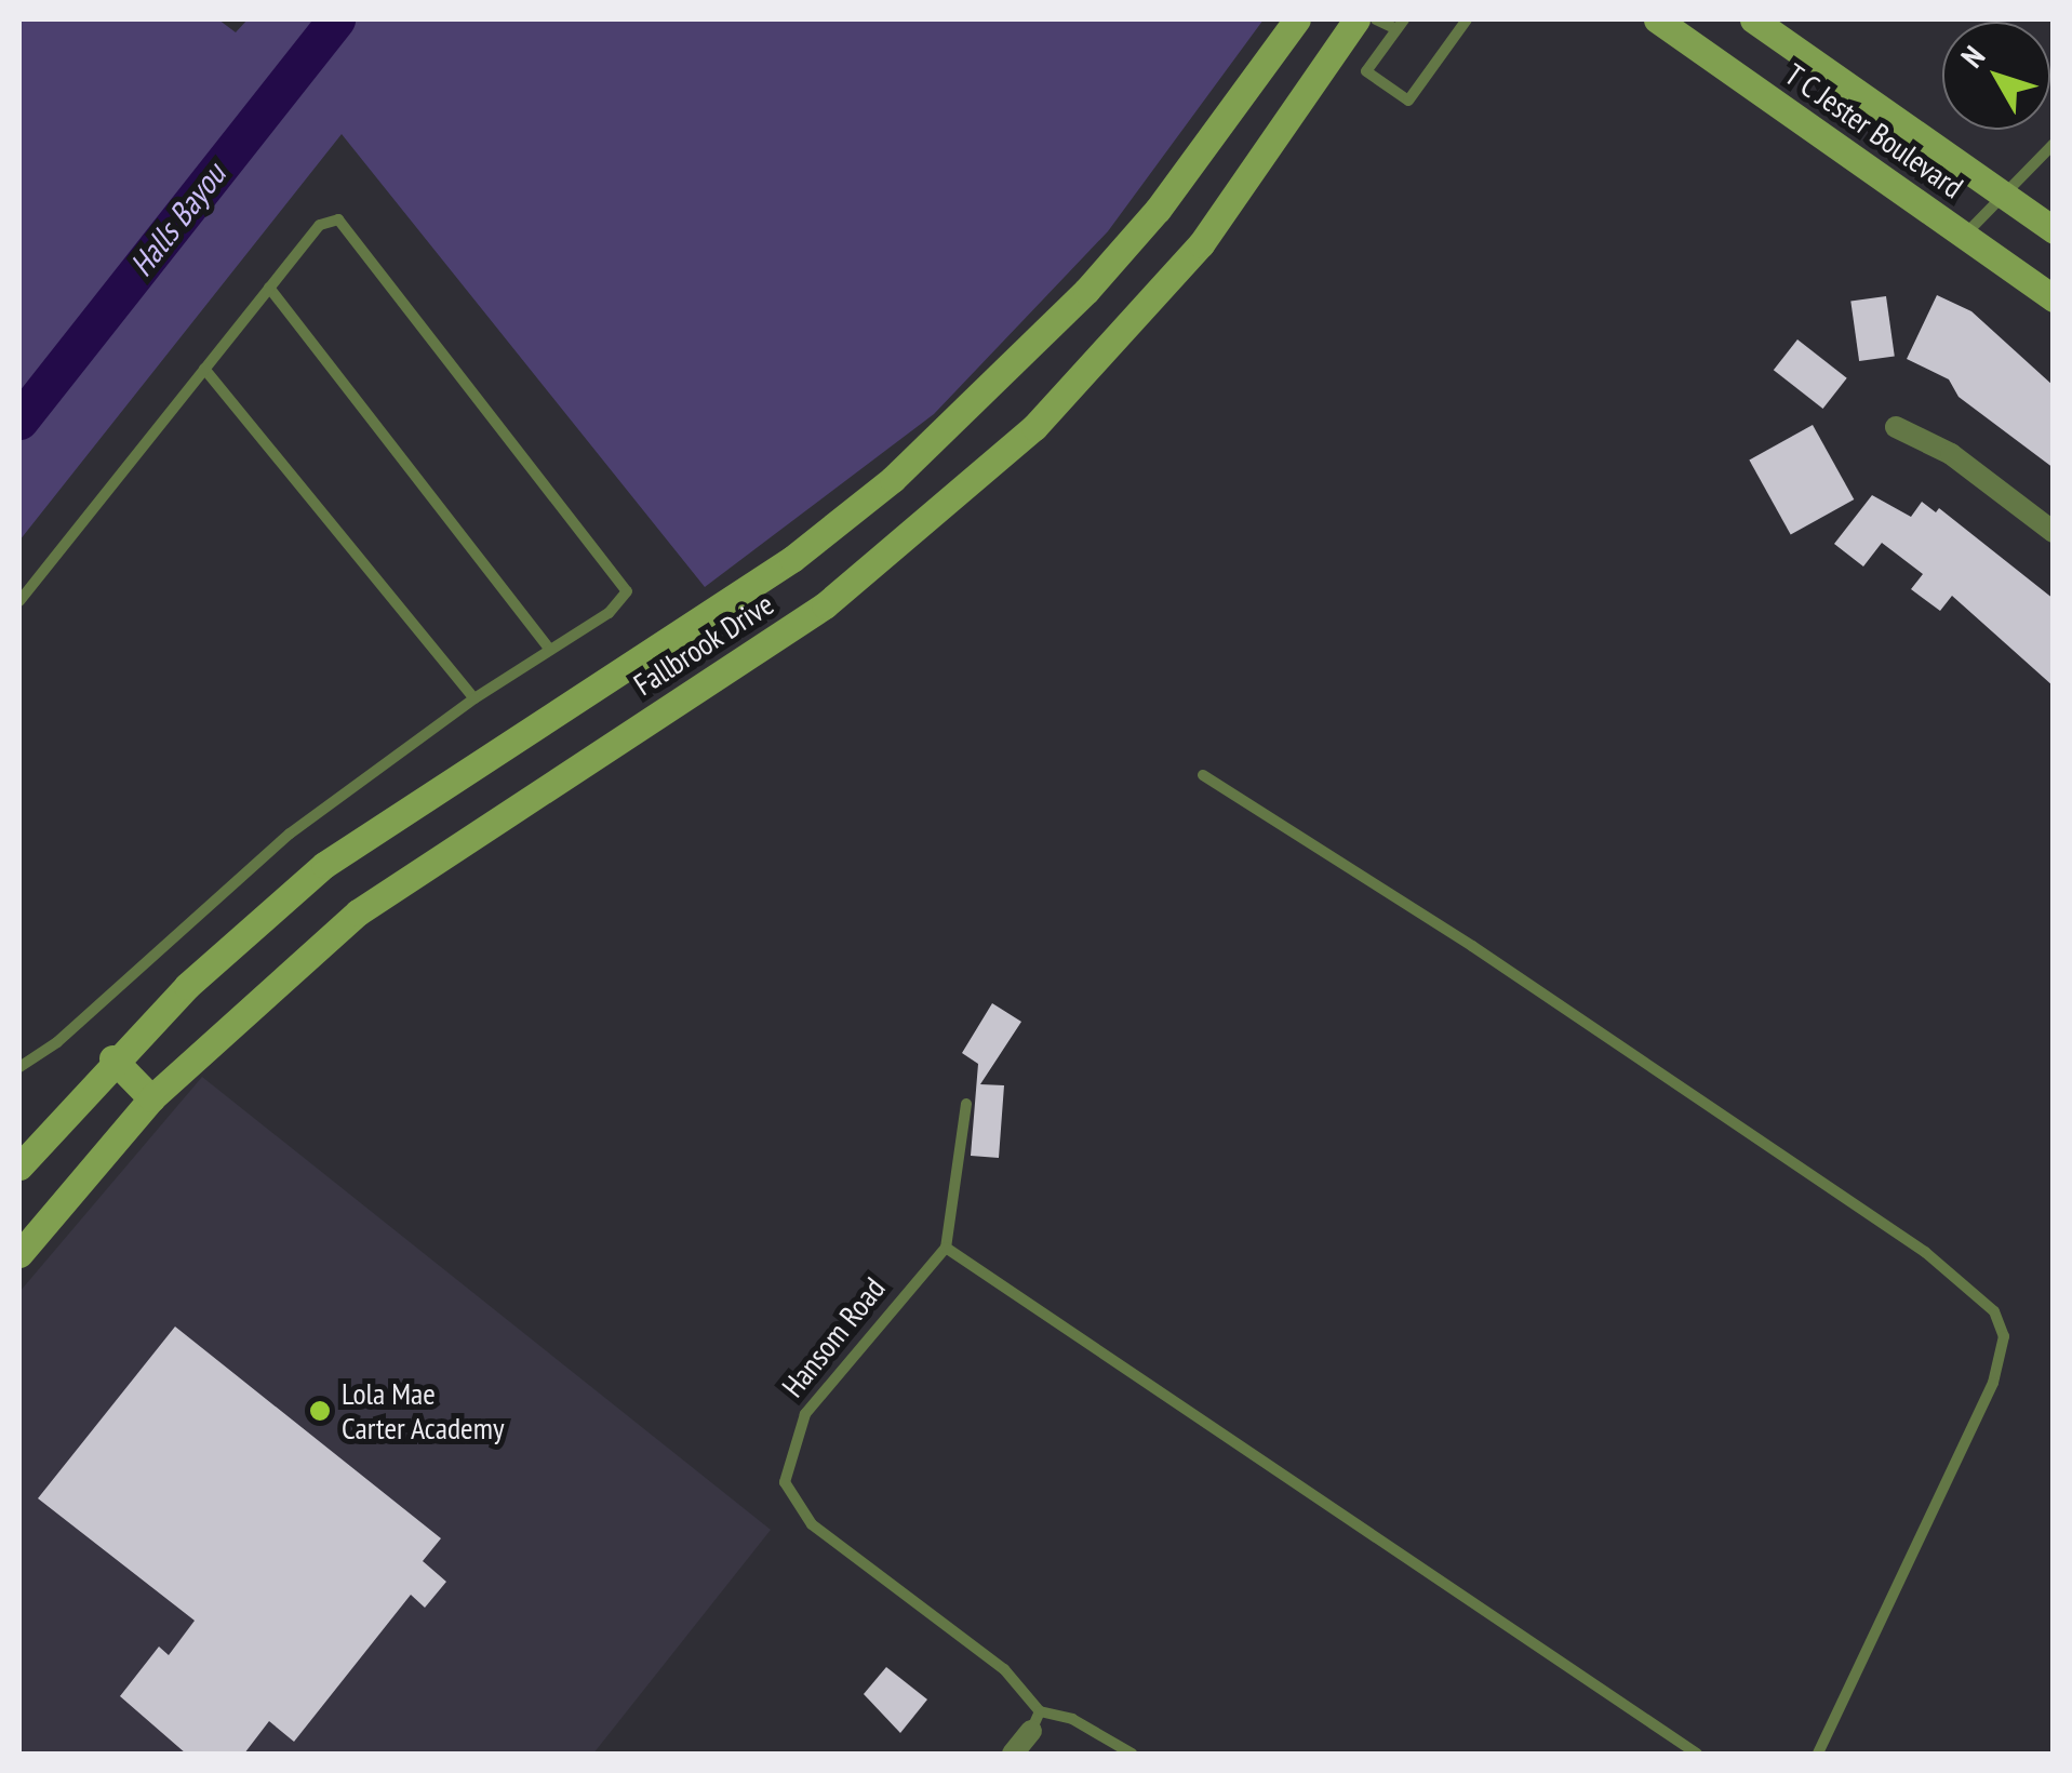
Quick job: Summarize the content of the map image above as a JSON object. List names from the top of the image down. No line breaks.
{"streets":{"main road":["T C Jester Boulevard","Fallbrook Drive"],"lane":["Hansom Road"]},"water":["Halls Bayou"],"places":["Lola Mae Carter Academy"],"north":"top left"}
